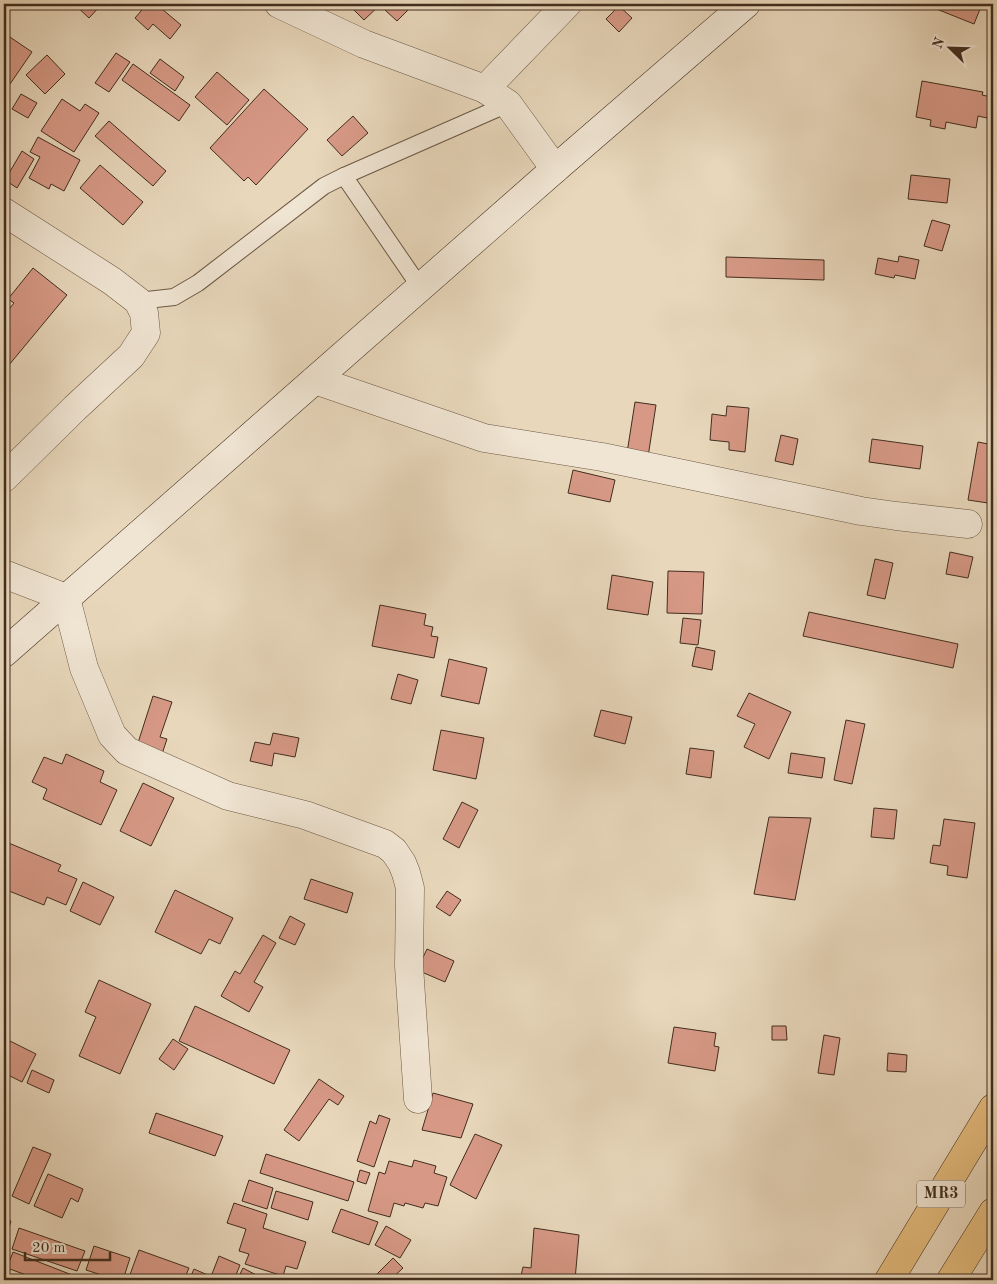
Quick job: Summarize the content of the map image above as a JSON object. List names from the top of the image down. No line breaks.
{"streets":{"highway":["MR3"]},"scale_bar":"20 m","north":"top left"}
